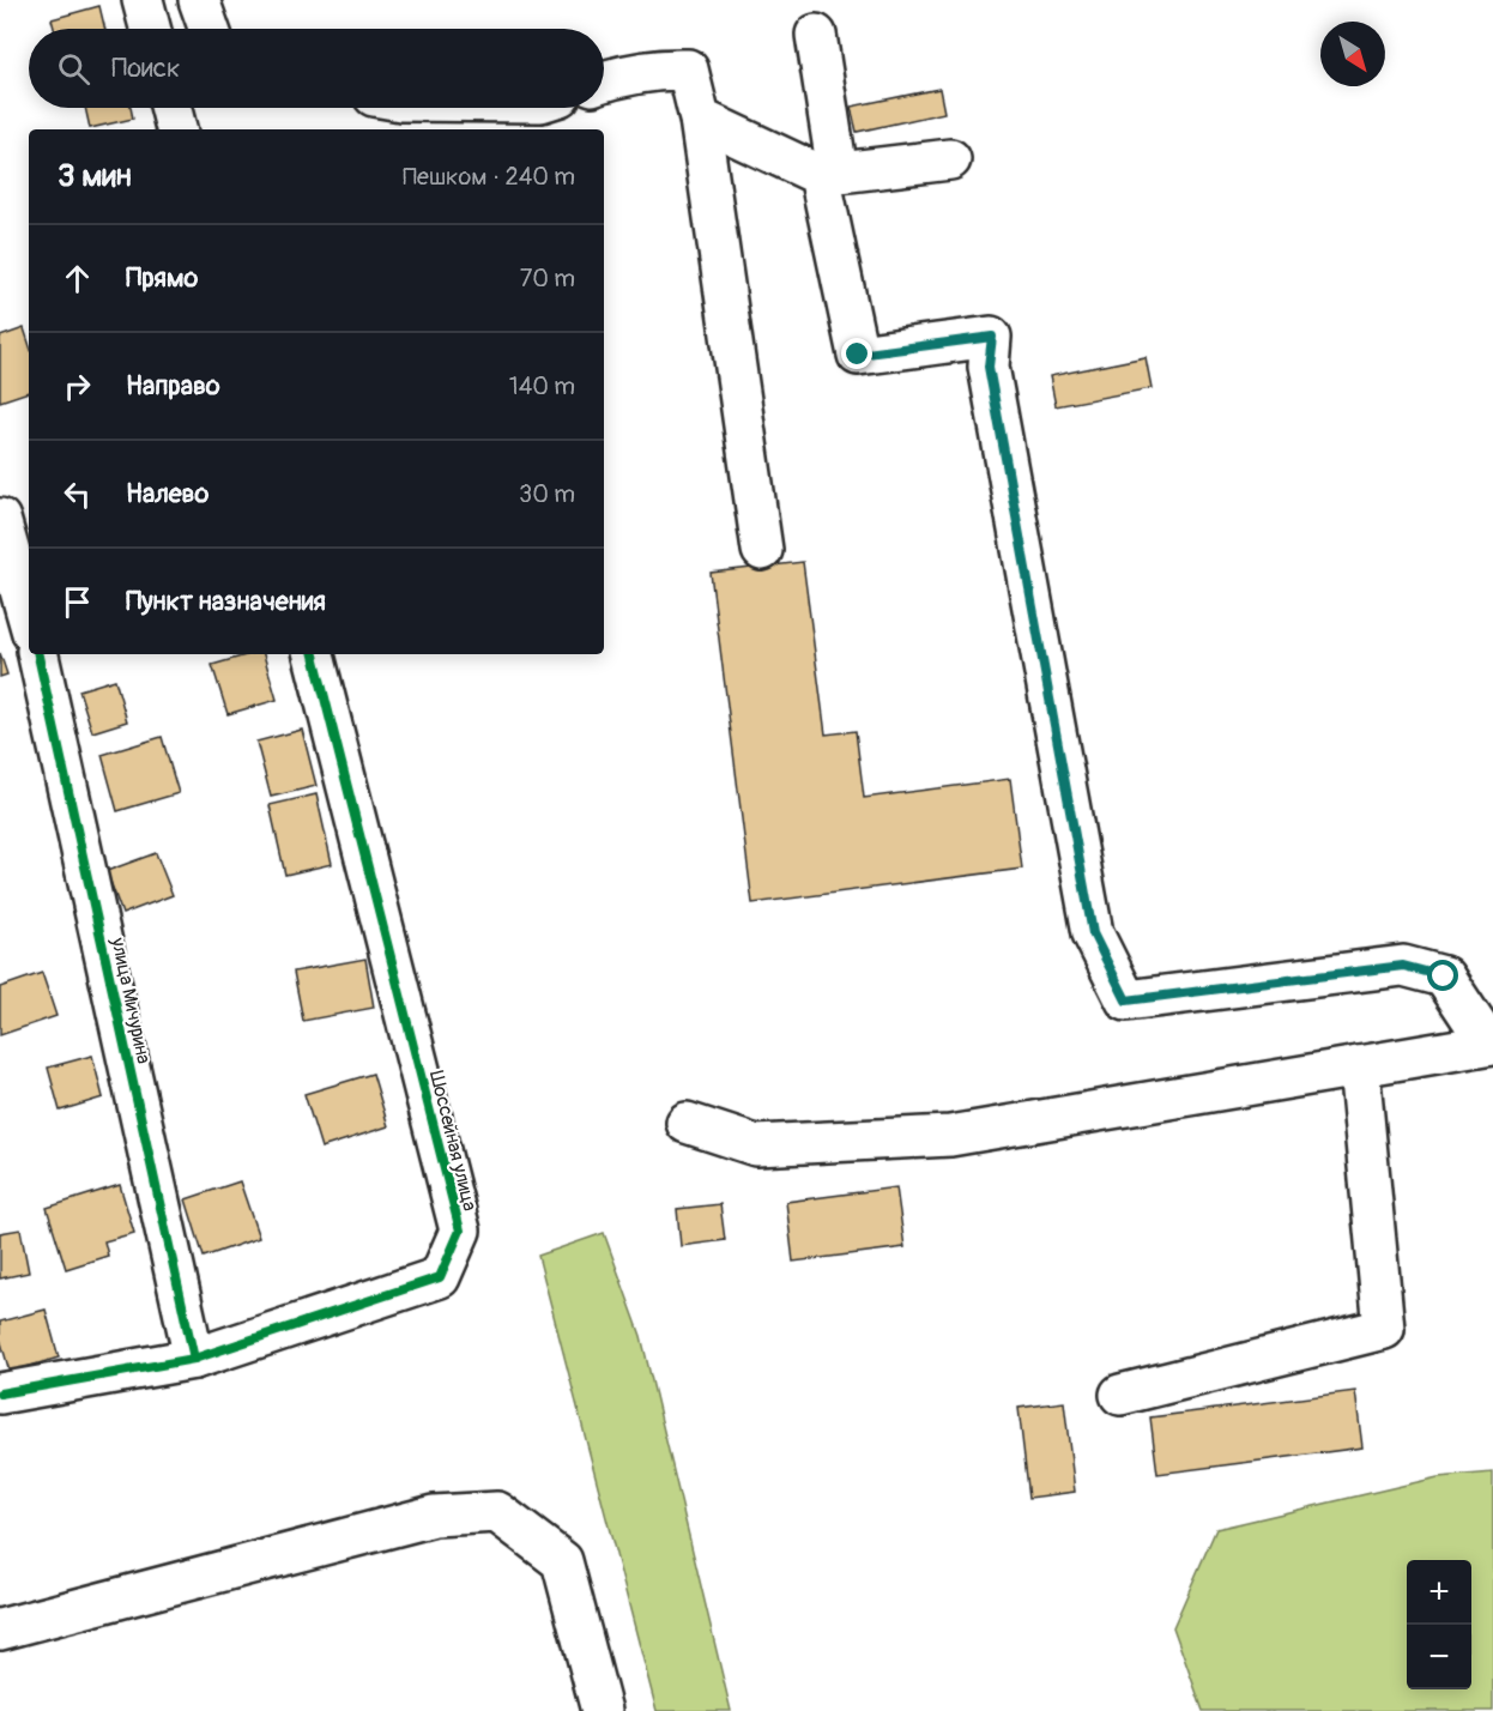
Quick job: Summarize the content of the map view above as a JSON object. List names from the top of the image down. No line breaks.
{"streets":{"street":["улица Мичурина","Шоссейная улица"]},"crossings":[["улица Мичурина","Шоссейная улица"]],"north":"bottom right","page":{"search":"Поиск","heading":["3 мин","Пешком · 240 m"],"list":[["Прямо","70 m"],["Направо","140 m"],["Налево","30 m"],"Пункт назначения"],"map_buttons":["+","−"]}}
